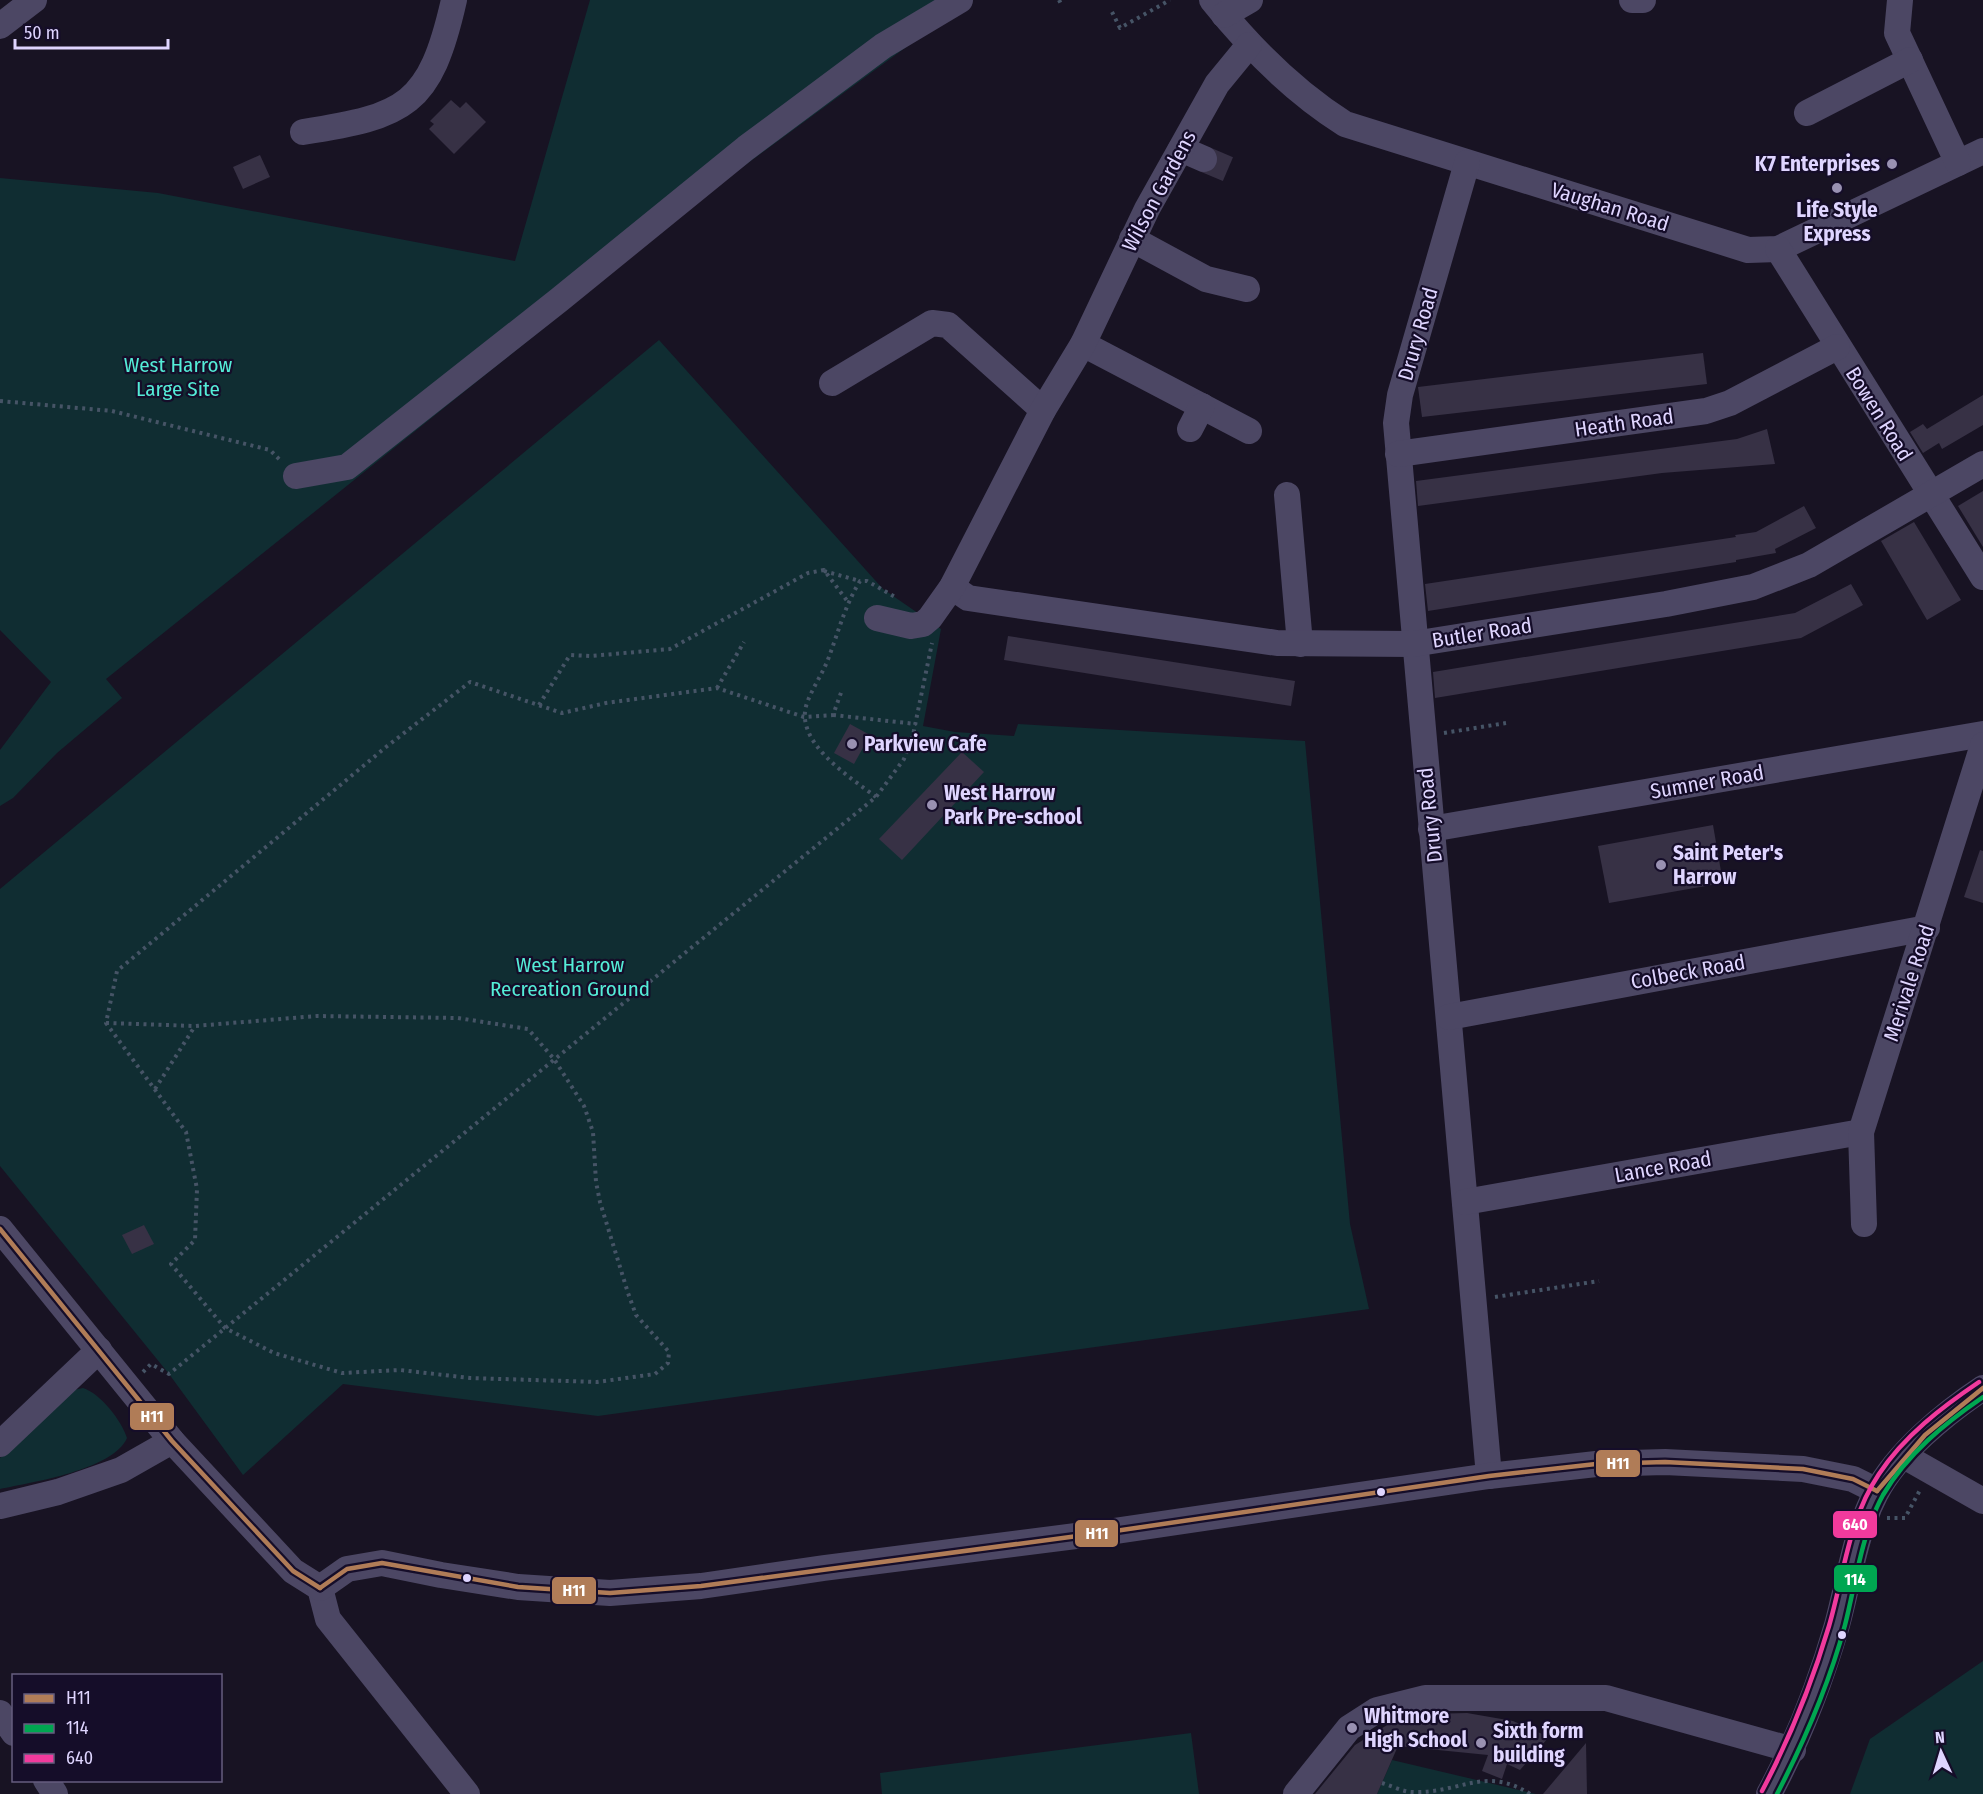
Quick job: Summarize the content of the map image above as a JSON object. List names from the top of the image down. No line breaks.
{"streets":{"street":["Wilson Gardens","Vaughan Road","Drury Road","Bowen Road","Heath Road","Butler Road","Sumner Road","Colbeck Road","Merivale Road","Lance Road"]},"crossings":[["Wilson Gardens","Vaughan Road"],["Wilson Gardens","Butler Road"],["Vaughan Road","Drury Road"],["Vaughan Road","Bowen Road"],["Drury Road","Heath Road"],["Drury Road","Butler Road"],["Drury Road","Sumner Road"],["Drury Road","Colbeck Road"],["Drury Road","Lance Road"],["Bowen Road","Heath Road"],["Bowen Road","Butler Road"],["Colbeck Road","Merivale Road"],["Merivale Road","Lance Road"]],"parks":["West Harrow Large Site","West Harrow Recreation Ground"],"places":["K7 Enterprises","Life Style Express","Parkview Cafe","West Harrow Park Pre-school","Saint Peter's Harrow","Whitmore High School","Sixth form building"],"lines":["transit line H11","transit line 640","transit line 114"],"legend":["H11","114","640"],"scale_bar":"50 m","north":"top"}
